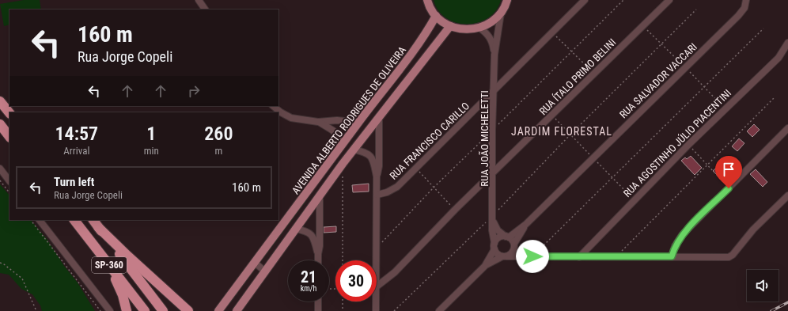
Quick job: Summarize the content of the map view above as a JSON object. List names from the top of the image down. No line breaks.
{"streets":{"highway":["SP-360"],"main road":["AVENIDA ALBERTO RODRIGUES DE OLIVEIRA"],"street":["RUA ÍTALO PRIMO BELINI","RUA SALVADOR VACCARI","RUA JOÃO MICHELETTI","RUA FRANCISCO CARILLO","RUA AGOSTINHO JÚLIO PIACENTINI"]},"crossings":[["RUA ÍTALO PRIMO BELINI","RUA JOÃO MICHELETTI"],["RUA SALVADOR VACCARI","RUA JOÃO MICHELETTI"],["RUA JOÃO MICHELETTI","RUA FRANCISCO CARILLO"]],"districts":["JARDIM FLORESTAL"],"page":{"turn":["160 m","Rua Jorge Copeli"],"eta":["14:57","Arrival","1","min","260","m"],"list":[{"name":"Turn left","note":"Rua Jorge Copeli","value":"160 m"}],"speed":"21 km/h","limit":"30"}}
